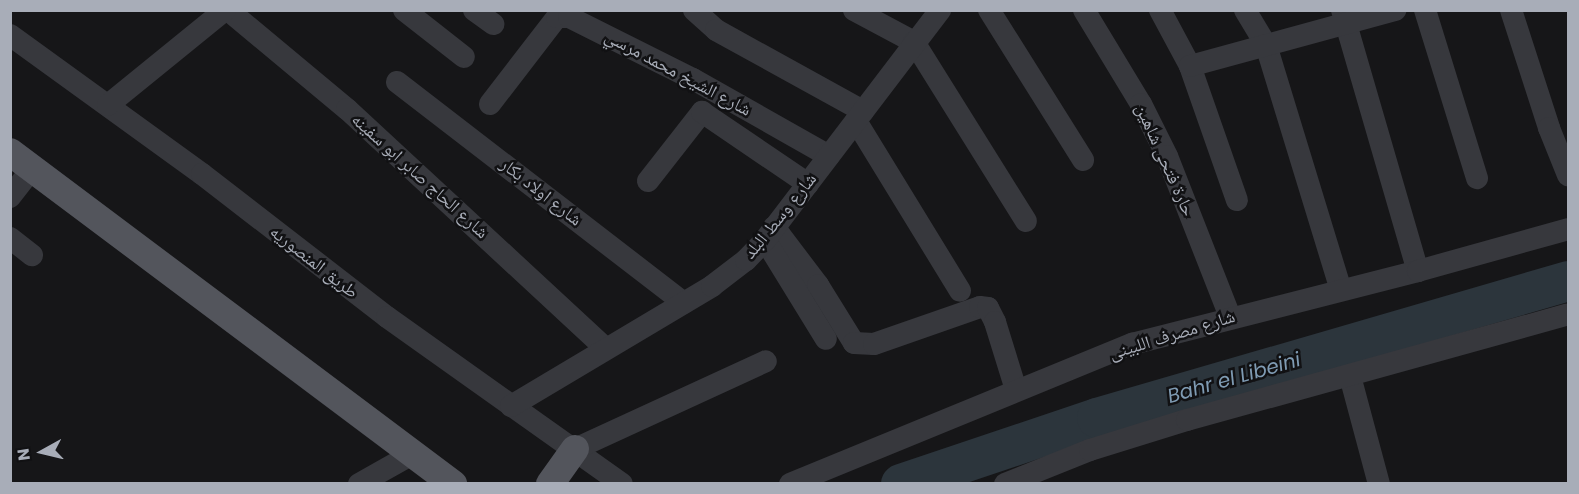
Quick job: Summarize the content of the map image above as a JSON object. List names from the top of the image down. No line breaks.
{"streets":{"street":["شارع الشيخ محمد مرسي","حارة فتحى شاهين","شارع الحاج صابر ابو سفينه","شارع اولاد بكار","شارع وسط البلد","طريق المنصوريه","شارع مصرف اللبينى"]},"crossings":[["شارع الشيخ محمد مرسي","شارع وسط البلد"],["حارة فتحى شاهين","شارع مصرف اللبينى"],["شارع الحاج صابر ابو سفينه","شارع وسط البلد"],["شارع اولاد بكار","شارع وسط البلد"],["شارع وسط البلد","طريق المنصوريه"]],"water":["Bahr el Libeini"],"north":"left"}
